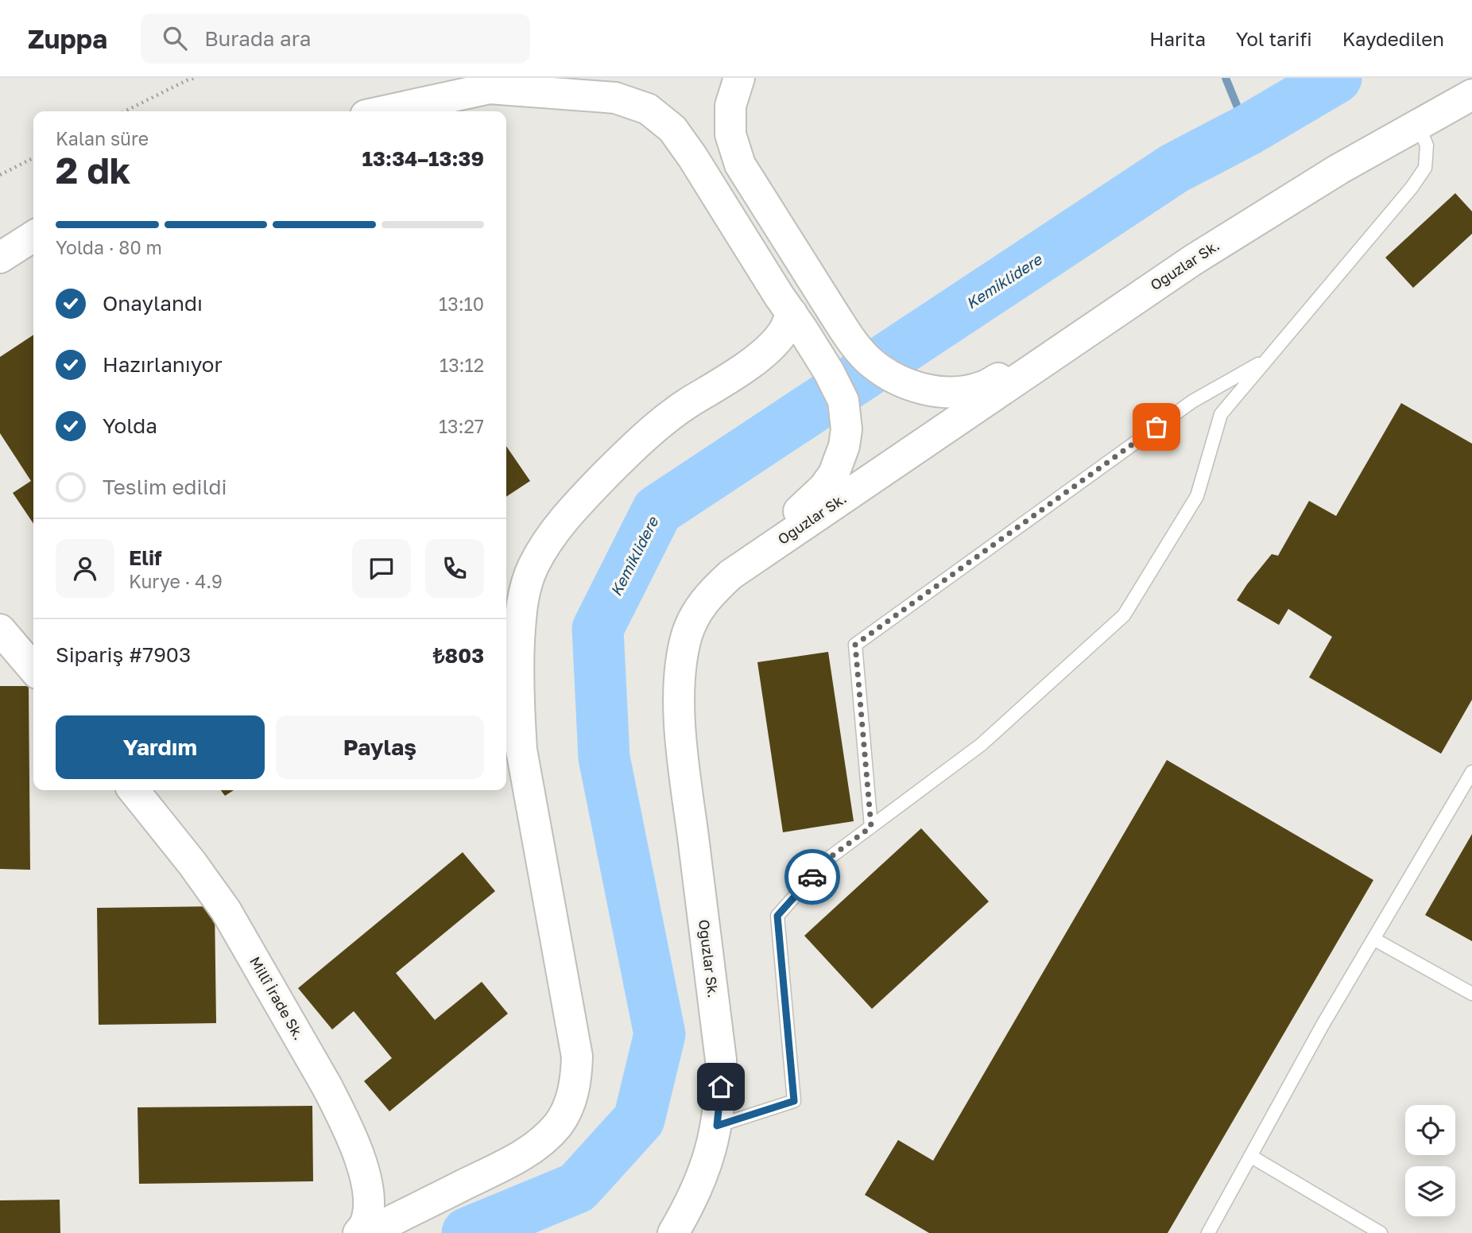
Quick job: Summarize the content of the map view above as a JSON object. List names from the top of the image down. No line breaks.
{"streets":{"street":["Oğuzlar Sk.","Millî İrade Sk."]},"water":["Kemiklidere"],"page":{"header":"Zuppa","search":"Burada ara","nav":["Harita","Yol tarifi","Kaydedilen"],"heading":["2 dk","Kalan süre","13:34–13:39"],"panel":["Elif","Kurye · 4.9","Sipariş #7903","₺803"],"bar":"Yolda · 80 m","list":[["Onaylandı","13:10"],["Hazırlanıyor","13:12"],["Yolda","13:27"],"Teslim edildi"],"buttons":["Yardım","Paylaş"]}}
